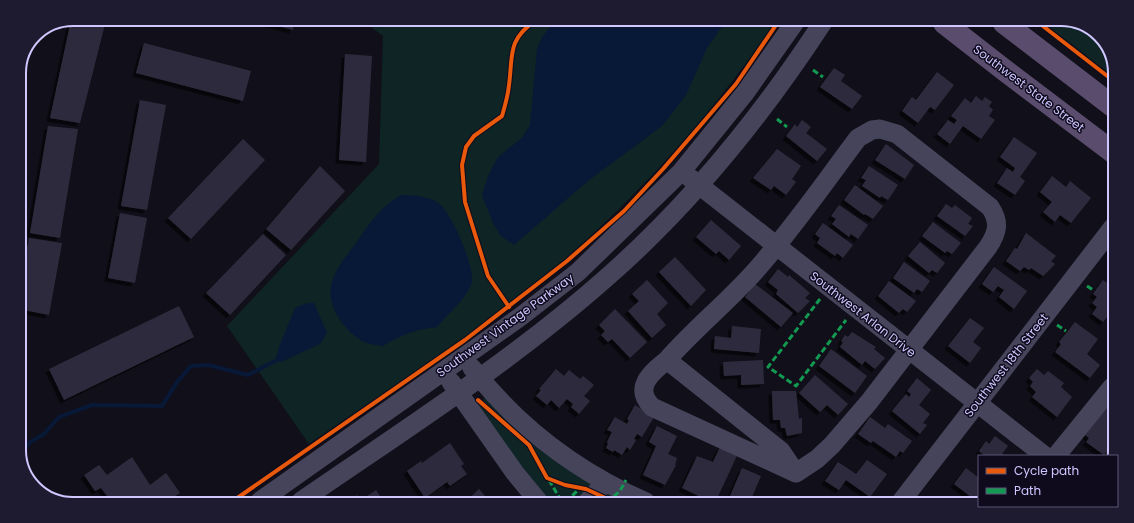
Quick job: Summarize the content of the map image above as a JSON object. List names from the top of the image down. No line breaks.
{"streets":{"main road":["Southwest State Street"],"street":["Southwest Arlan Drive","Southwest Vintage Parkway","Southwest 18th Street"]},"crossings":[["Southwest Arlan Drive","Southwest Vintage Parkway"],["Southwest Arlan Drive","Southwest 18th Street"]],"legend":["Cycle path","Path"]}
